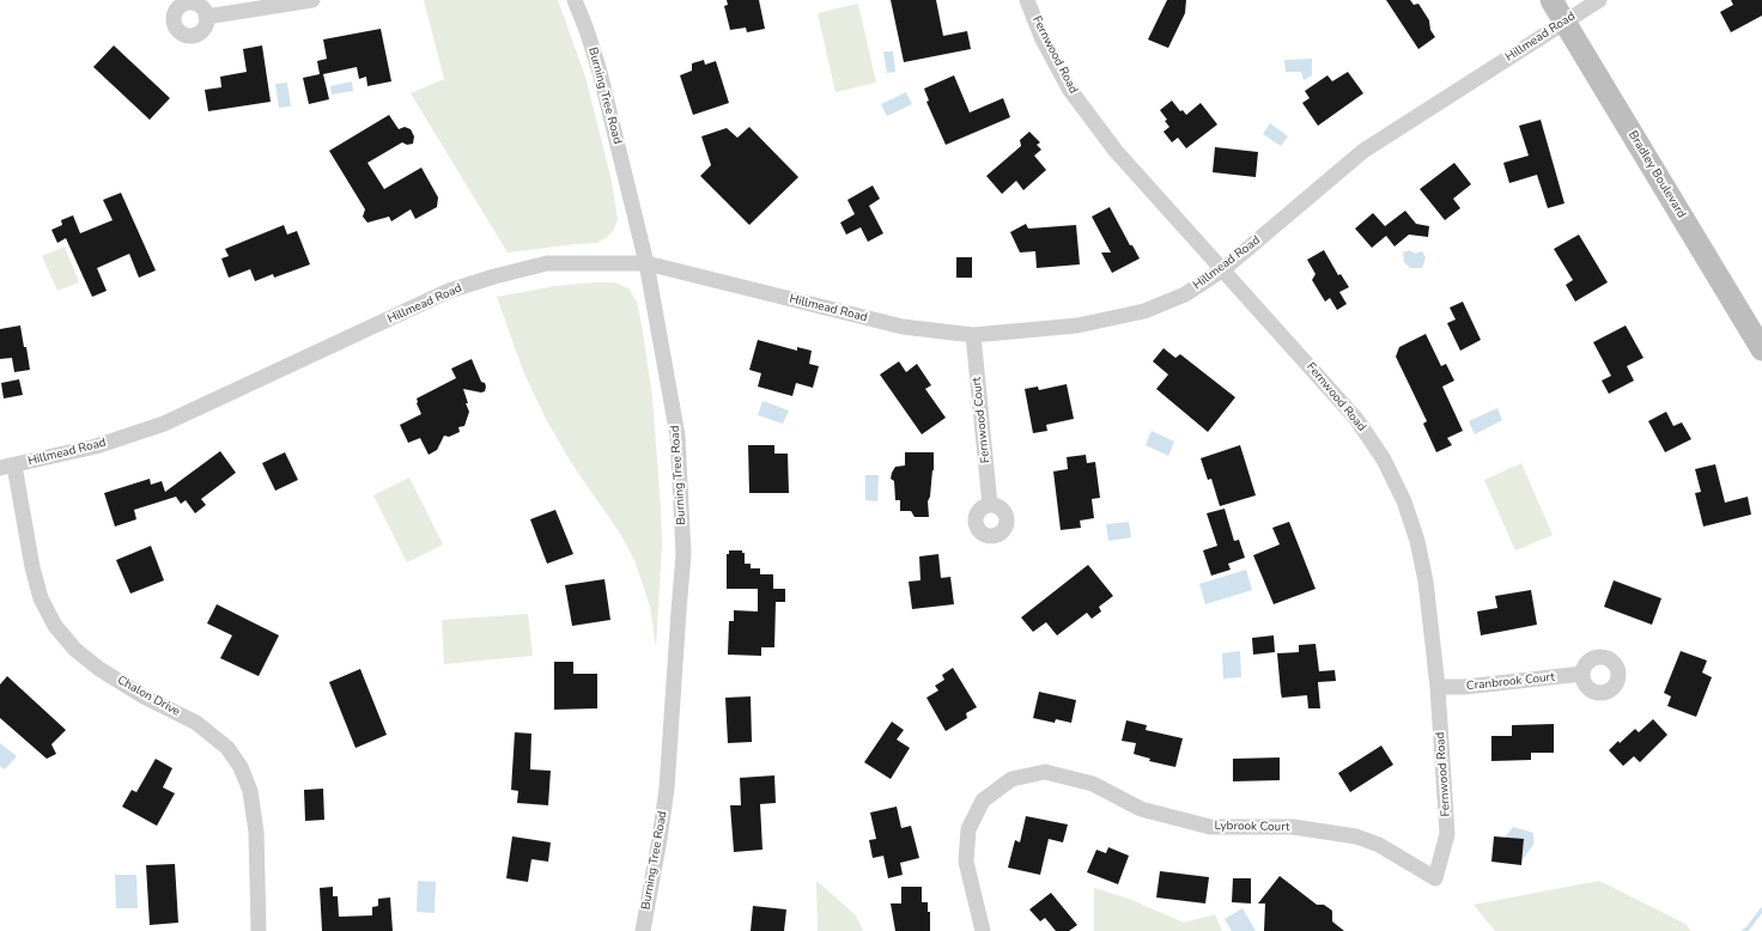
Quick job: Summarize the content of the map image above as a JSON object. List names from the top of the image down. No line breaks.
{"streets":{"main road":["Bradley Boulevard"],"street":["Hillmead Road","Fernwood Road","Burning Tree Road","Fernwood Court","Cranbrook Court","Chalon Drive","Lybrook Court"]},"crossings":[["Hillmead Road","Fernwood Road"],["Hillmead Road","Burning Tree Road"],["Hillmead Road","Bradley Boulevard"],["Hillmead Road","Fernwood Court"],["Hillmead Road","Chalon Drive"],["Fernwood Road","Cranbrook Court"],["Fernwood Road","Lybrook Court"]]}
